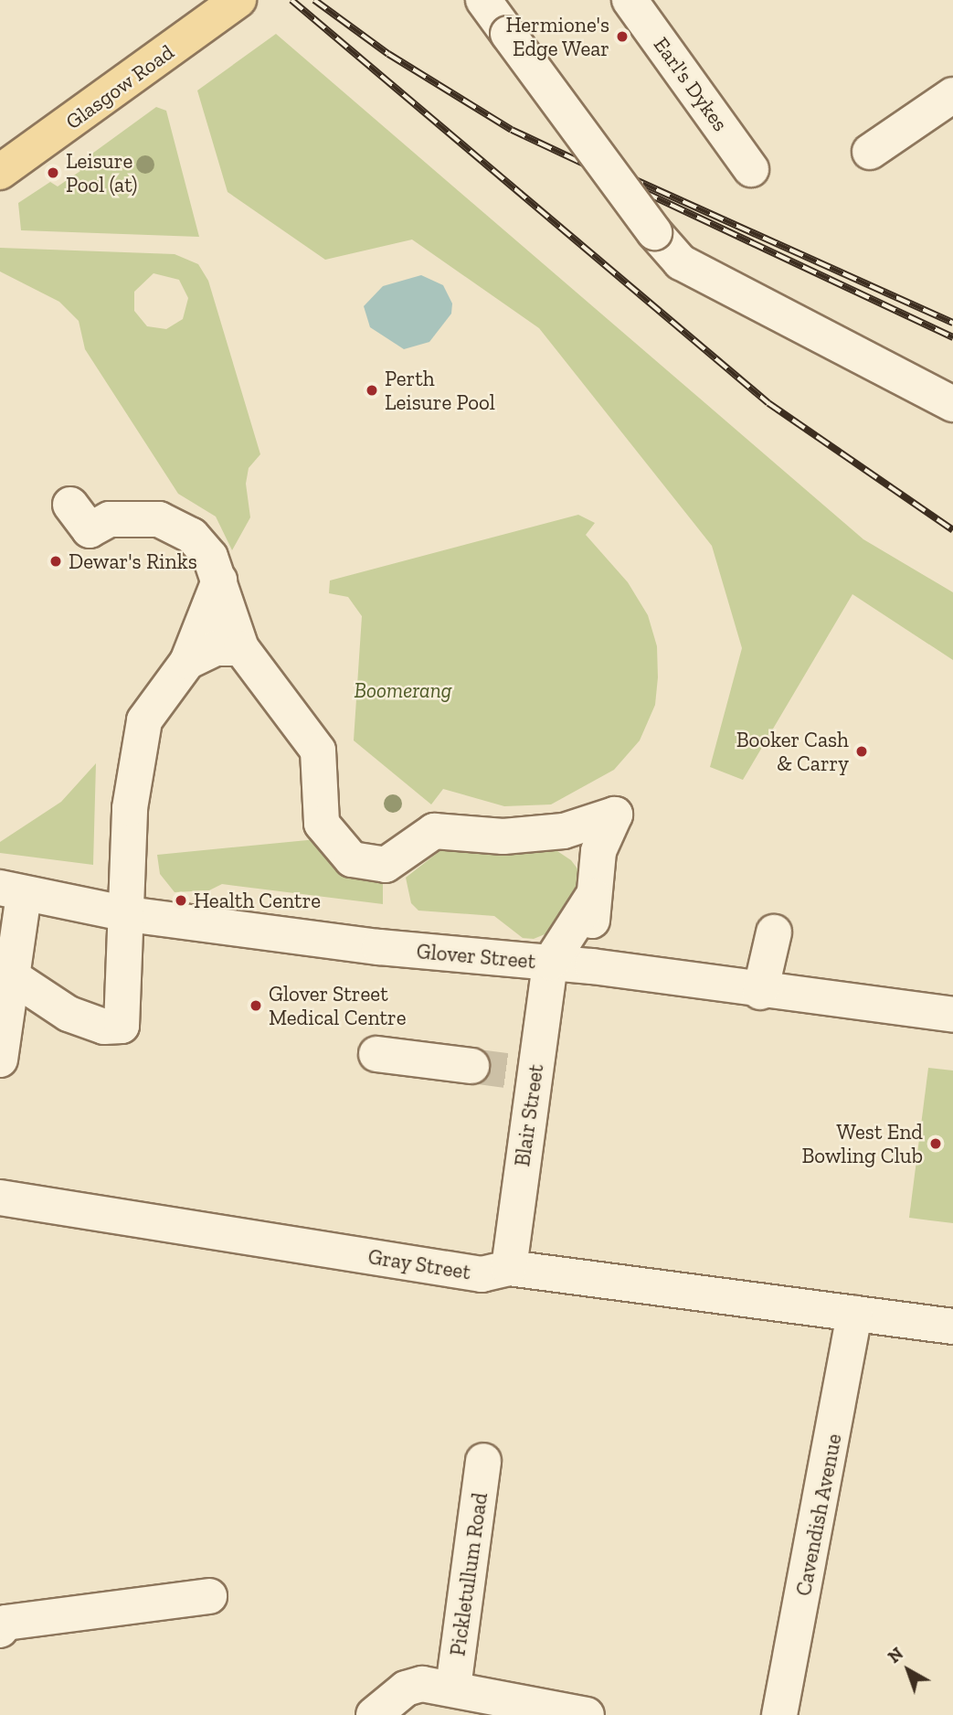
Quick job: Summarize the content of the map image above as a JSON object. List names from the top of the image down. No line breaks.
{"streets":{"main road":["Glasgow Road"],"street":["Earl's Dykes","Glover Street","Blair Street","Gray Street","Cavendish Avenue","Pickletullum Road"]},"crossings":[["Glover Street","Blair Street"],["Blair Street","Gray Street"],["Gray Street","Cavendish Avenue"]],"parks":["Boomerang"],"places":["Hermione's Edge Wear","Leisure Pool (at)","Perth Leisure Pool","Dewar's Rinks","Booker Cash & Carry","Health Centre","Glover Street Medical Centre","West End Bowling Club"],"north":"top left"}
